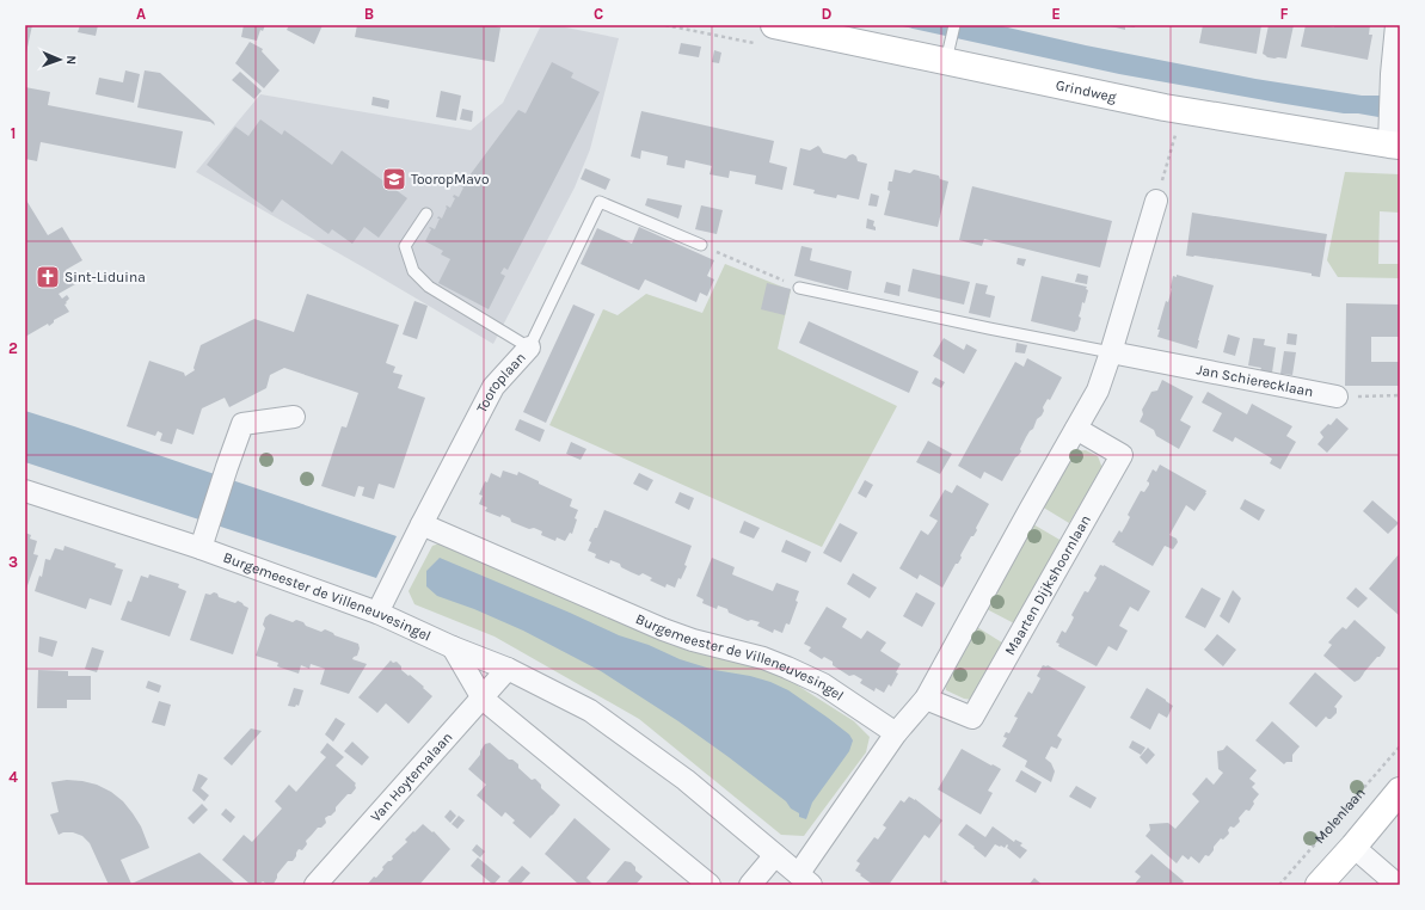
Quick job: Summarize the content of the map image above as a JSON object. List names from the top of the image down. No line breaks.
{"streets":{"street":["Grindweg","Jan Schierecklaan","Tooroplaan","Maarten Dijkshoornlaan","Burgemeester de Villeneuvesingel","Van Hoytemalaan","Molenlaan"]},"crossings":[["Tooroplaan","Burgemeester de Villeneuvesingel"],["Burgemeester de Villeneuvesingel","Van Hoytemalaan"]],"places":{"school or university":["TooropMavo"],"church":["Sint-Liduina"]},"north":"right","grid":{"columns":["A","B","C","D","E","F"],"rows":["1","2","3","4"]}}
